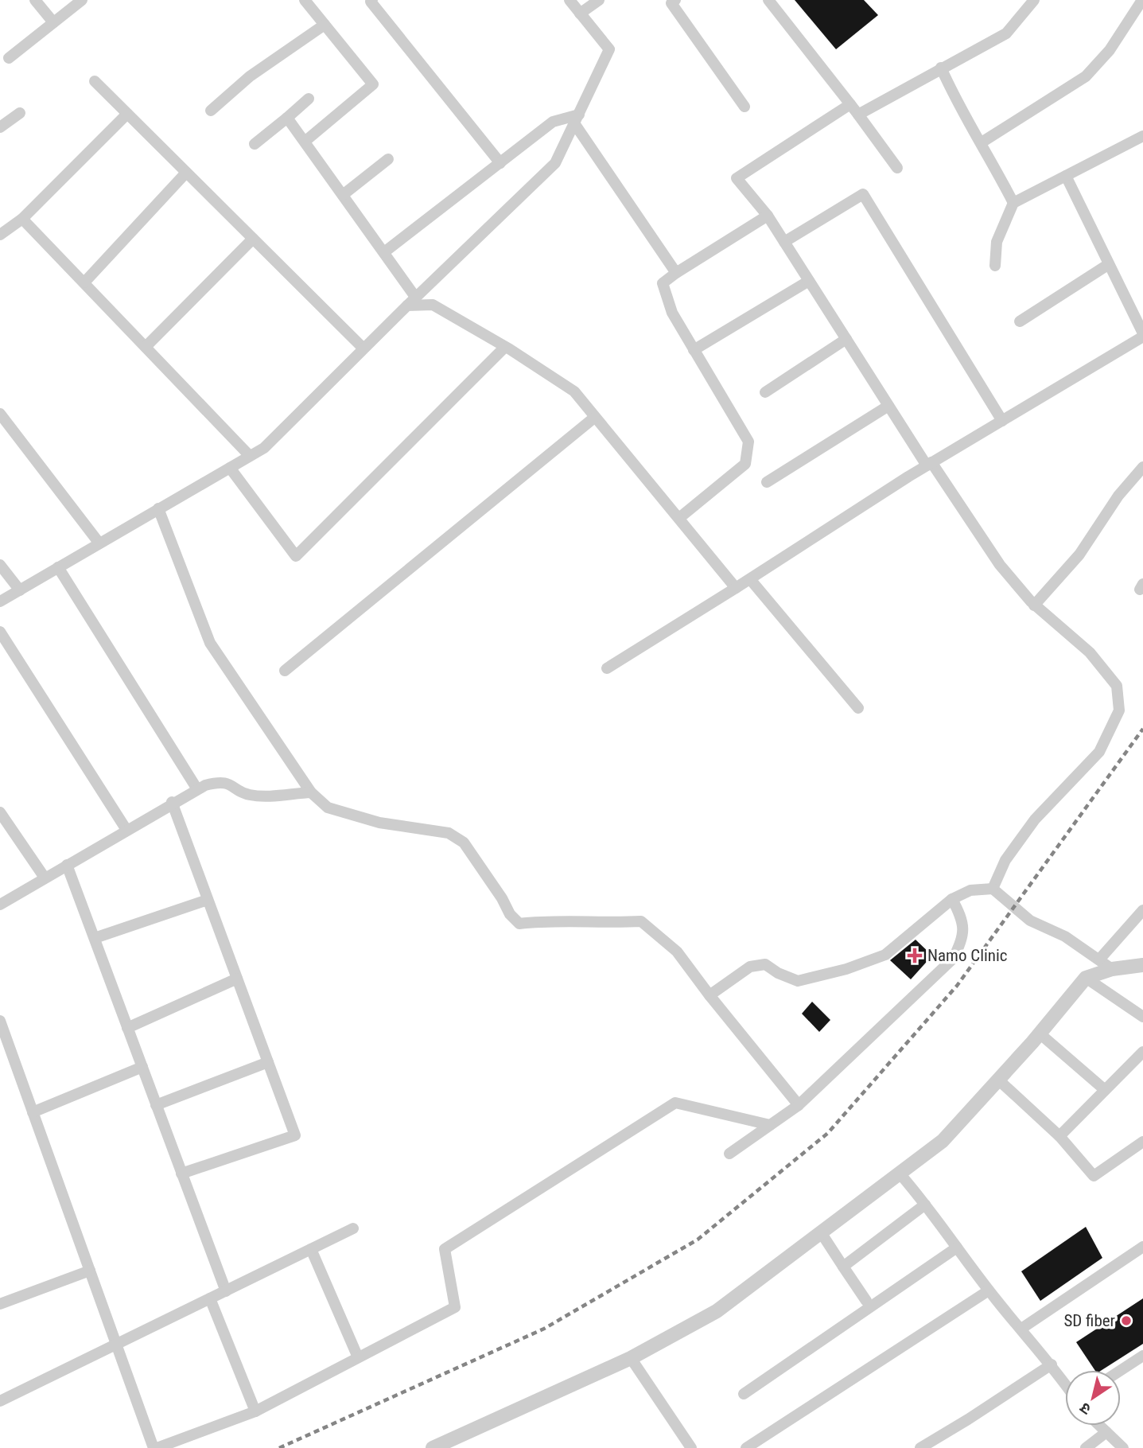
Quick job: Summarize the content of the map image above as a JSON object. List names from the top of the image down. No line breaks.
{"places":{"health":["Namo Clinic"],"other":["SD fiber"]},"north":"bottom left"}
